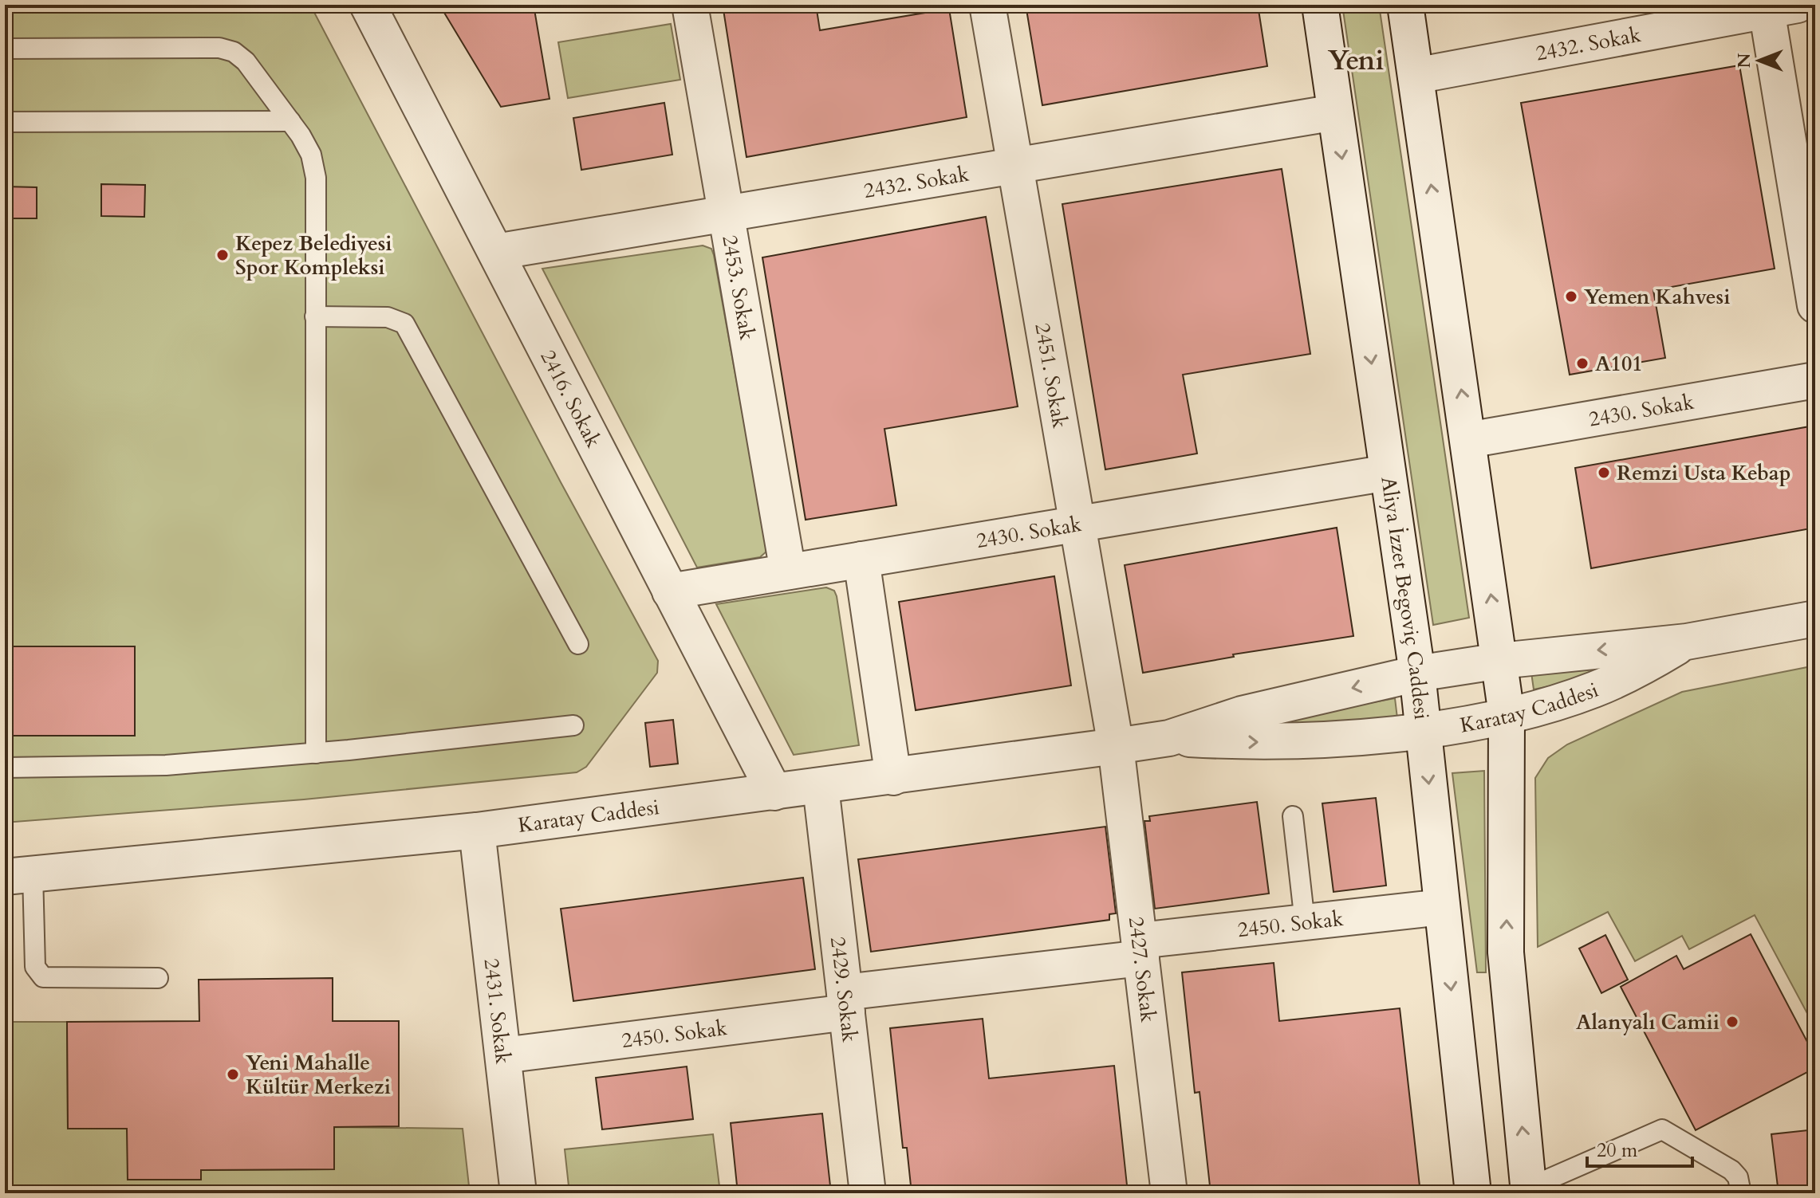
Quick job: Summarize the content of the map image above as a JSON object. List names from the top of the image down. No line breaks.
{"streets":{"street":["2432. Sokak","2453. Sokak","2451. Sokak","2416. Sokak","2430. Sokak","Aliya İzzet Begoviç Caddesi","Karatay Caddesi","2450. Sokak","2427. Sokak","2429. Sokak","2431. Sokak"]},"crossings":[["2432. Sokak","2453. Sokak"],["2432. Sokak","2451. Sokak"],["2432. Sokak","2416. Sokak"],["2432. Sokak","Aliya İzzet Begoviç Caddesi"],["2453. Sokak","2430. Sokak"],["2451. Sokak","2430. Sokak"],["2451. Sokak","Karatay Caddesi"],["2451. Sokak","2427. Sokak"],["2416. Sokak","2430. Sokak"],["2416. Sokak","Karatay Caddesi"],["2430. Sokak","Aliya İzzet Begoviç Caddesi"],["Aliya İzzet Begoviç Caddesi","Karatay Caddesi"],["Aliya İzzet Begoviç Caddesi","2450. Sokak"],["Karatay Caddesi","2427. Sokak"],["Karatay Caddesi","2429. Sokak"],["Karatay Caddesi","2431. Sokak"],["2450. Sokak","2427. Sokak"],["2450. Sokak","2429. Sokak"],["2450. Sokak","2431. Sokak"]],"districts":["Yeni"],"places":["Kepez Belediyesi Spor Kompleksi","Yemen Kahvesi","A101","Remzi Usta Kebap","Alanyalı Camii","Yeni Mahalle Kültür Merkezi"],"scale_bar":"20 m","north":"left"}
